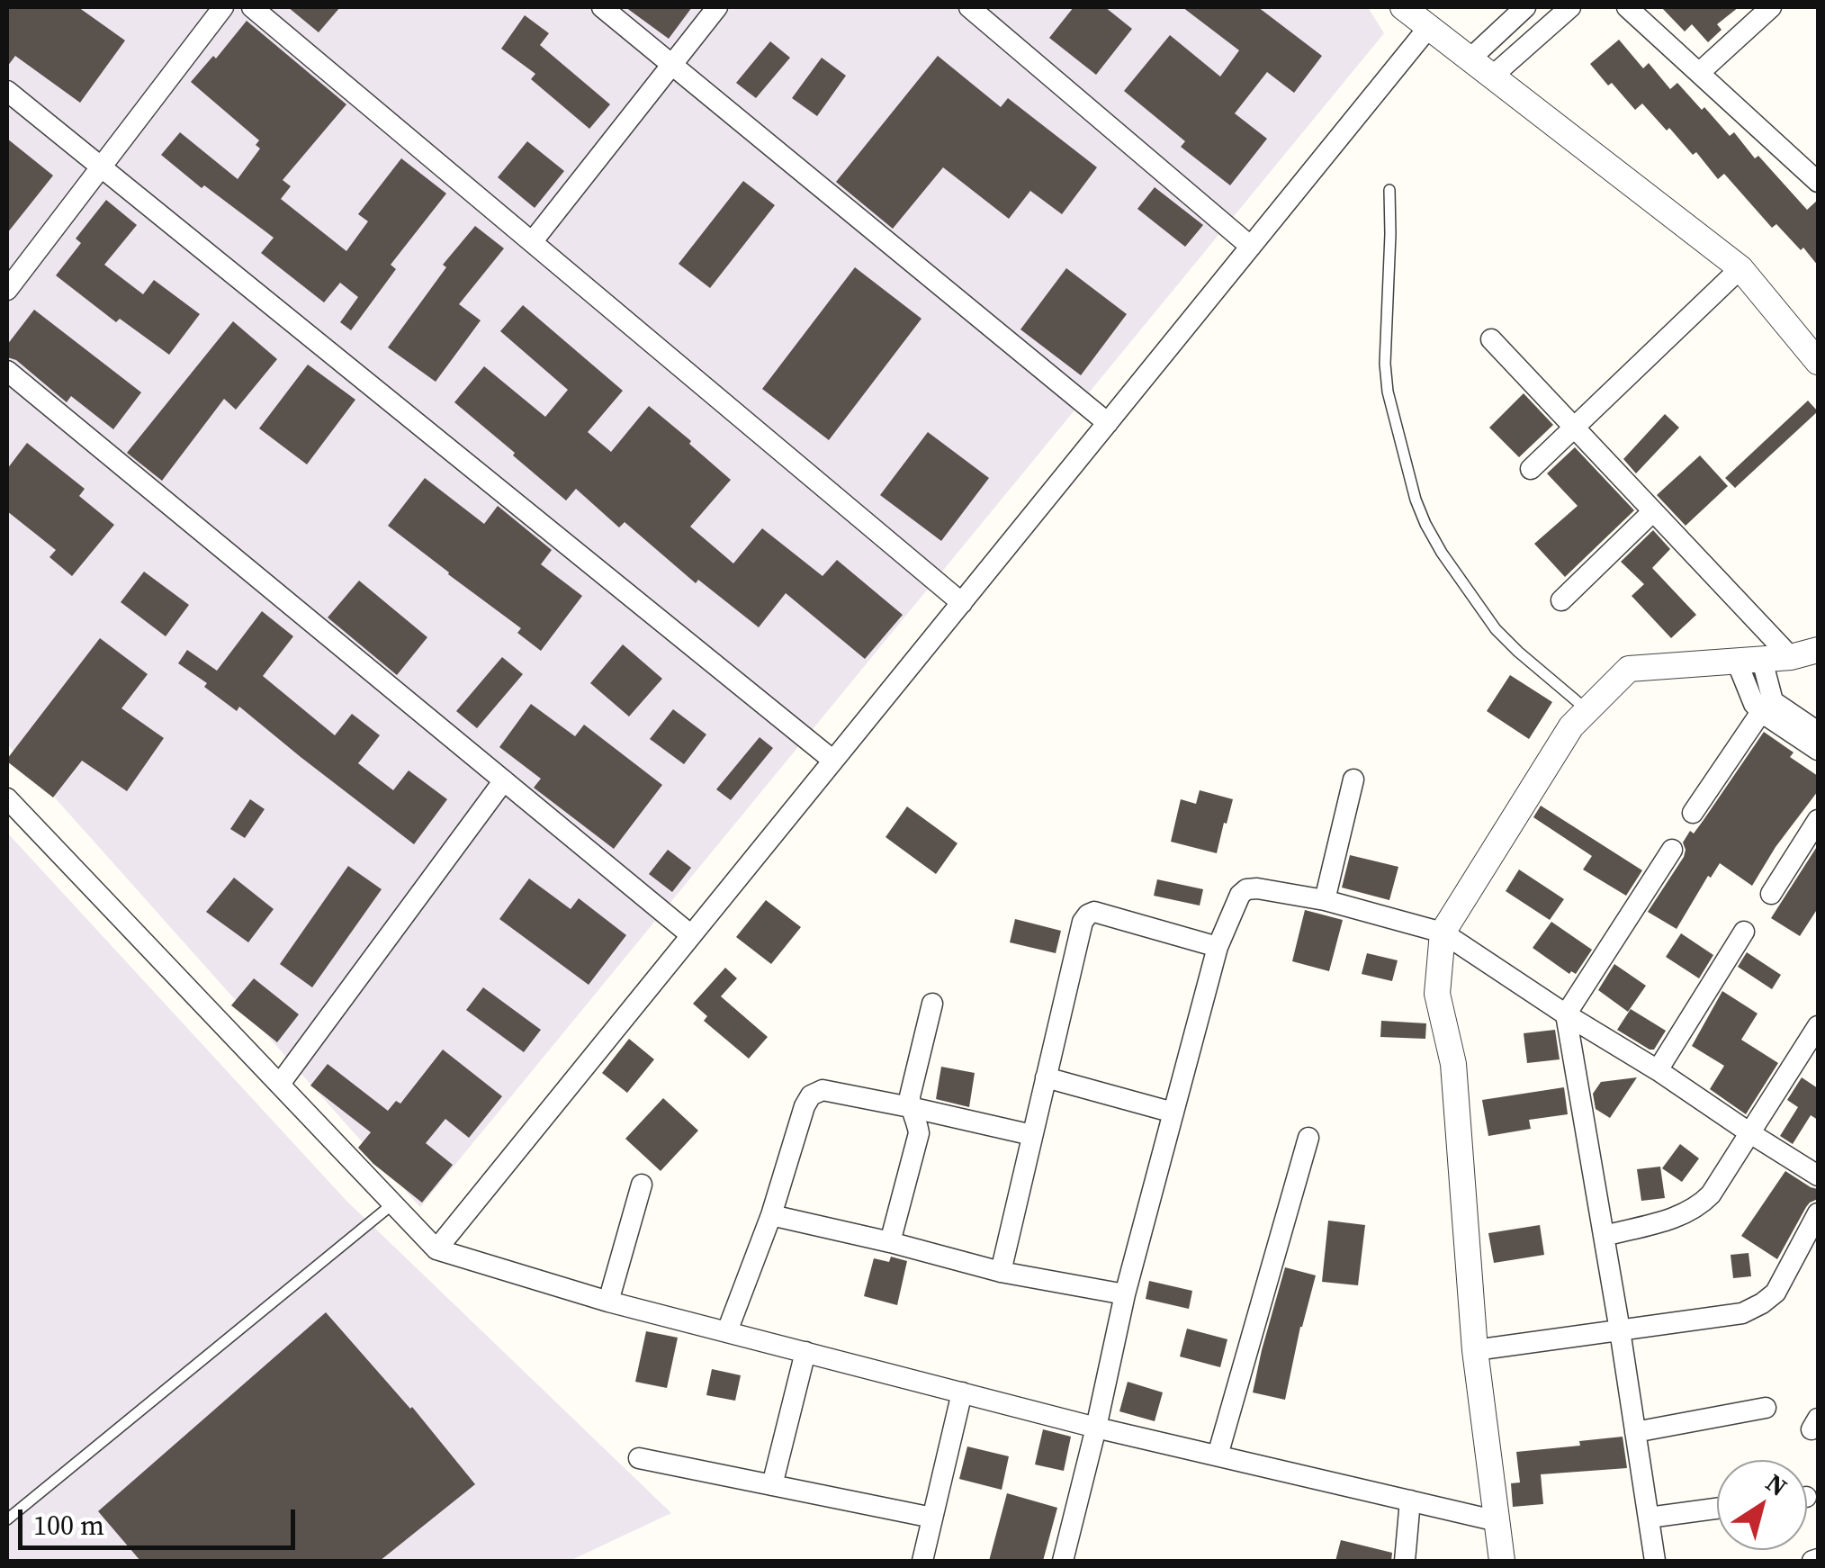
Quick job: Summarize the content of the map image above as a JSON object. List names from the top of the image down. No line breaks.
{"scale_bar":"100 m","north":"top right"}
